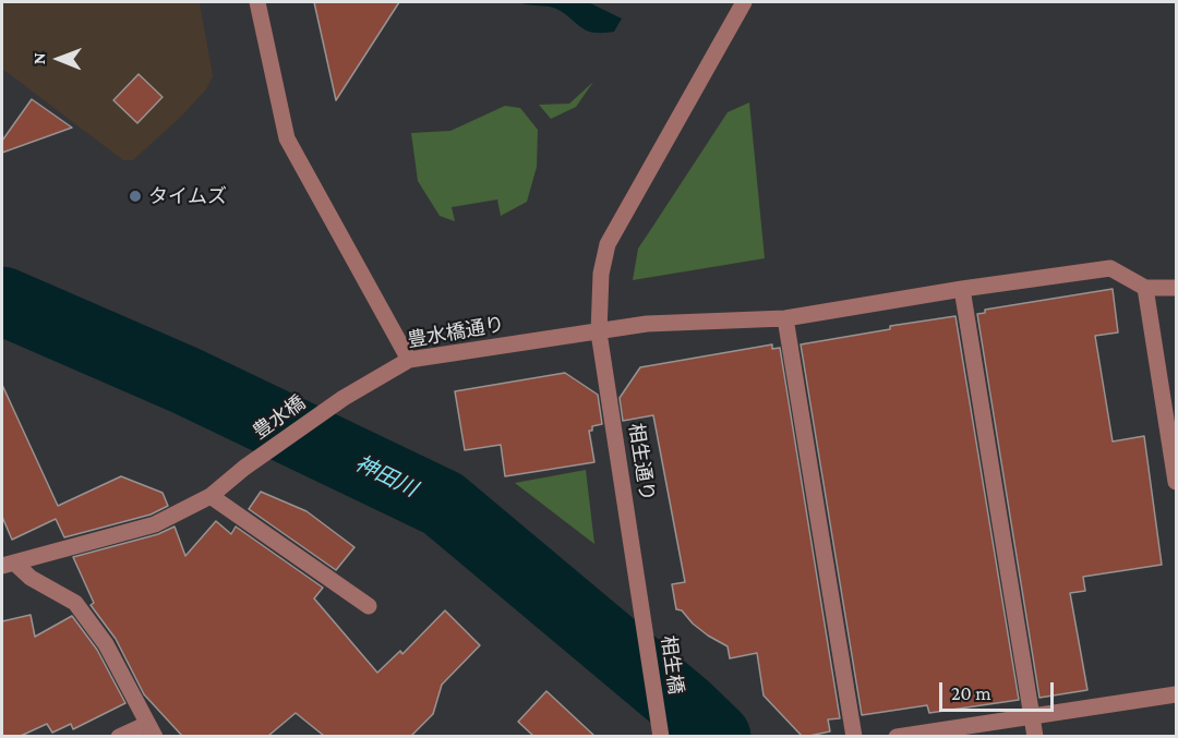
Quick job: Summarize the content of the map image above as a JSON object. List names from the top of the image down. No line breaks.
{"streets":{"street":["豊水橋通り","豊水橋","相生通り","相生橋"]},"crossings":[["豊水橋通り","豊水橋"],["豊水橋通り","相生通り"],["相生通り","相生橋"]],"water":["神田川"],"places":["タイムズ"],"scale_bar":"20 m","north":"left"}
